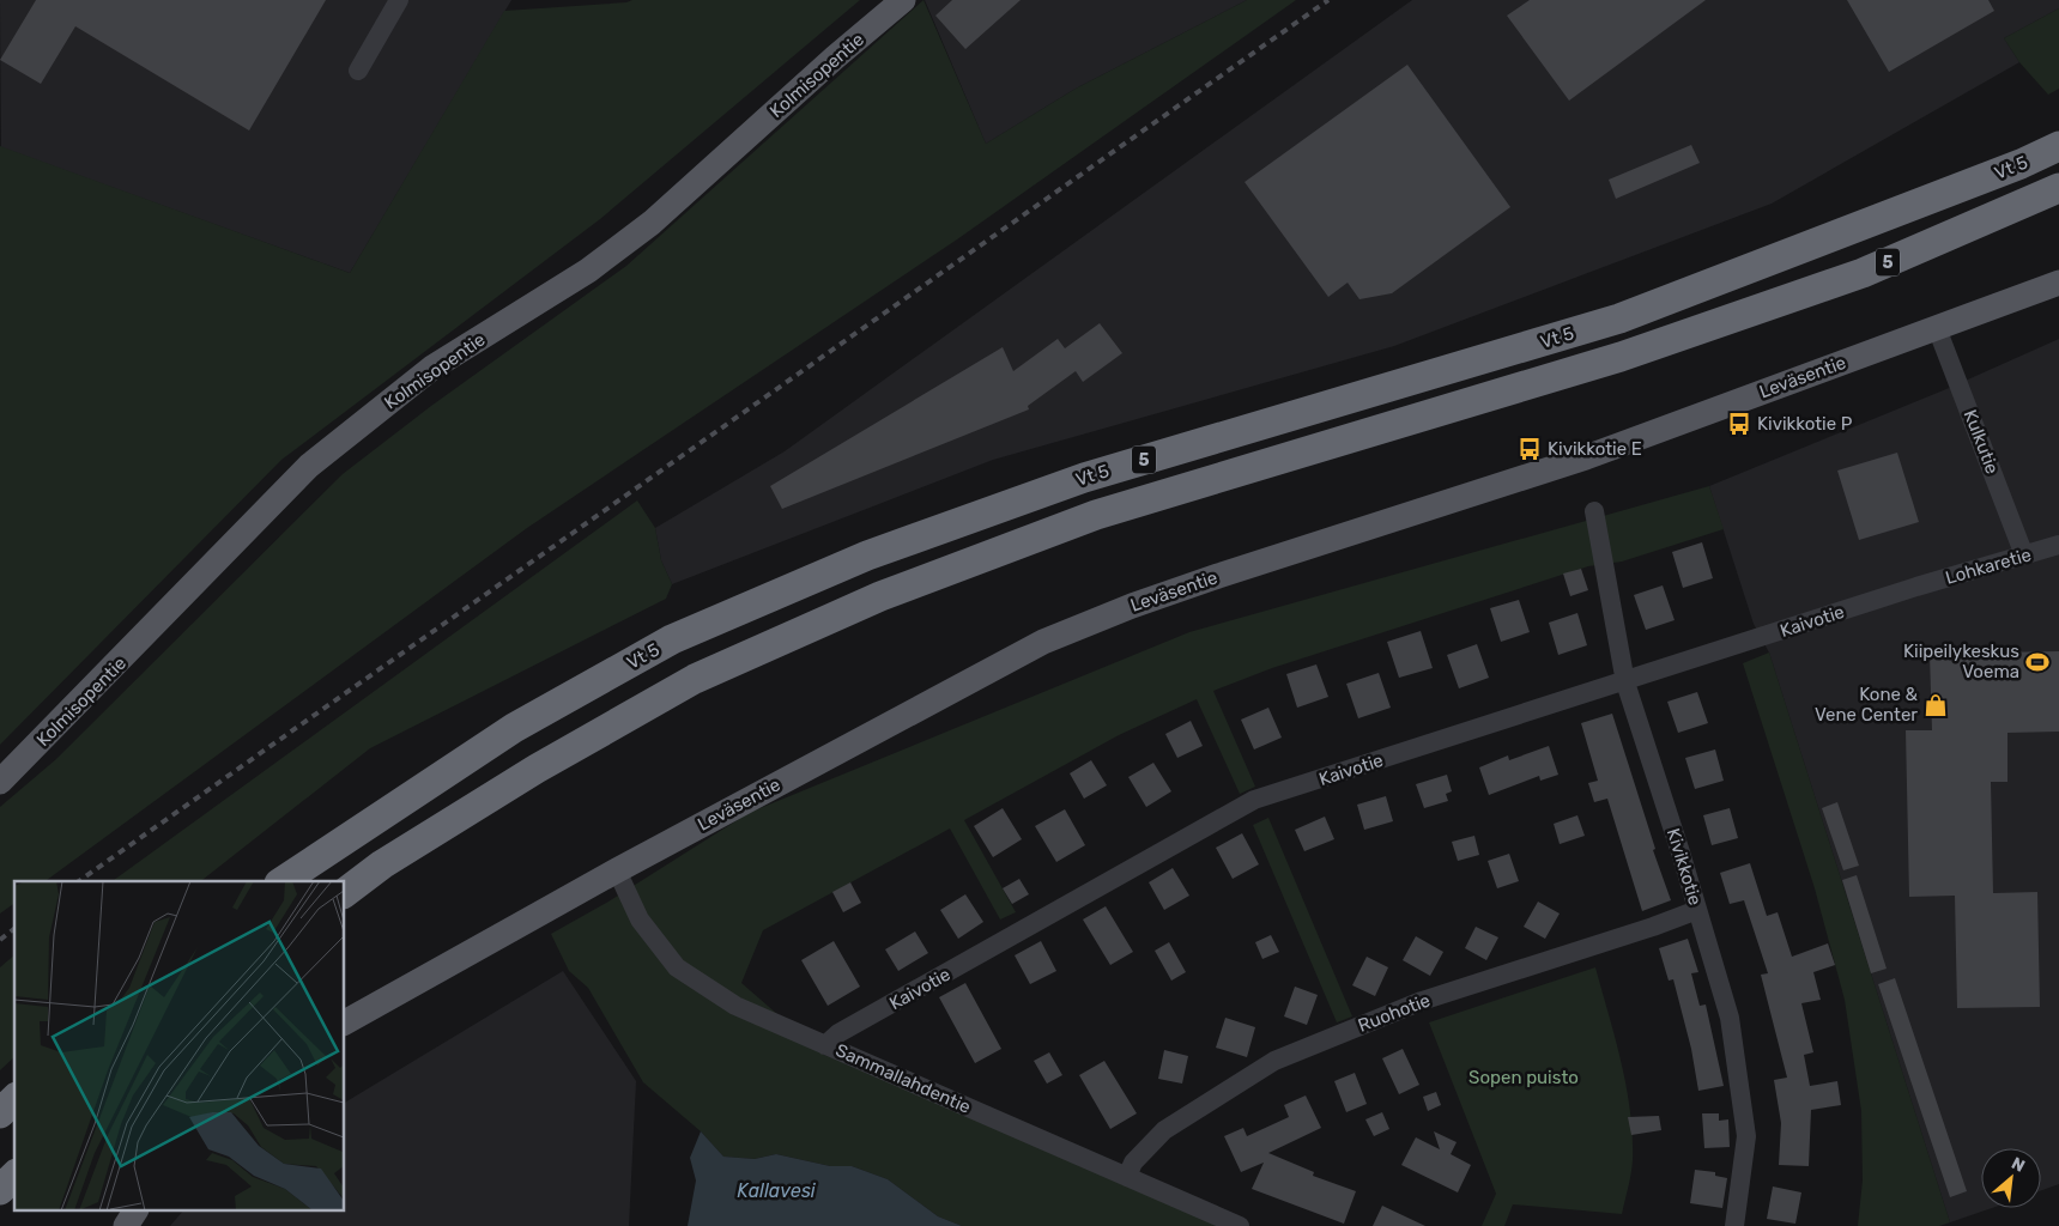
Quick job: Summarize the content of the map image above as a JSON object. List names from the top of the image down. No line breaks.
{"streets":{"highway":["Vt 5","5"],"main road":["Kolmisopentie","Leväsentie"],"street":["Kulkutie","Lohkaretie","Kaivotie","Kivikkotie","Ruohotie","Sammallahdentie"]},"crossings":[["Leväsentie","Kulkutie"],["Leväsentie","Sammallahdentie"],["Kulkutie","Lohkaretie"],["Lohkaretie","Kaivotie"],["Kaivotie","Kivikkotie"],["Kaivotie","Sammallahdentie"],["Kivikkotie","Ruohotie"],["Ruohotie","Sammallahdentie"]],"water":["Kallavesi"],"parks":["Sopen puisto"],"places":{"bus stop":["Kivikkotie P","Kivikkotie E"],"sports":["Kiipeilykeskus Voema"],"shop":["Kone & Vene Center"]},"north":"top right"}
